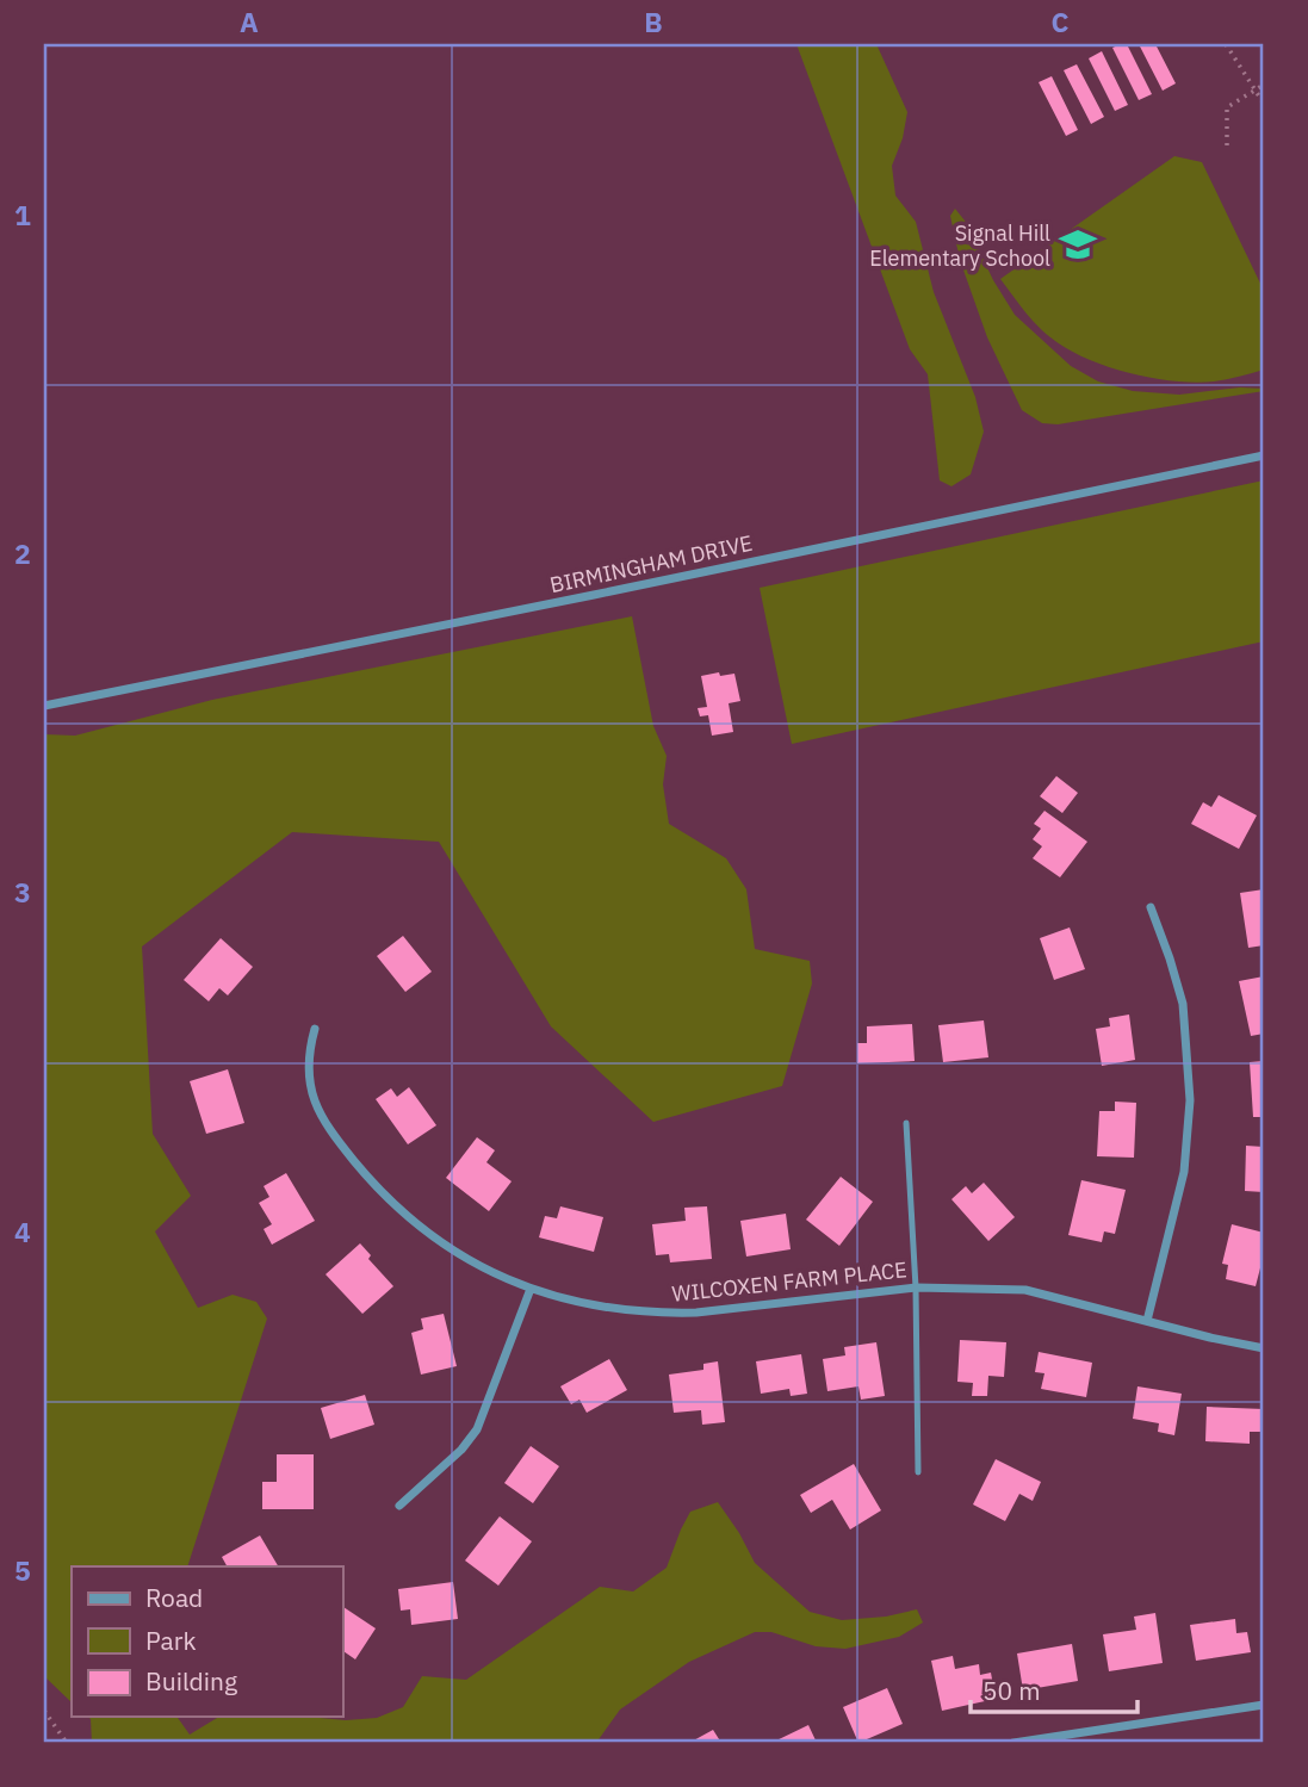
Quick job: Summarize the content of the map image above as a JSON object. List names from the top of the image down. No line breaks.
{"streets":{"street":["BIRMINGHAM DRIVE","WILCOXEN FARM PLACE"]},"places":{"school or university":["Signal Hill Elementary School"]},"legend":["Road","Park","Building"],"scale_bar":"50 m","grid":{"columns":["A","B","C"],"rows":["1","2","3","4","5"]}}
